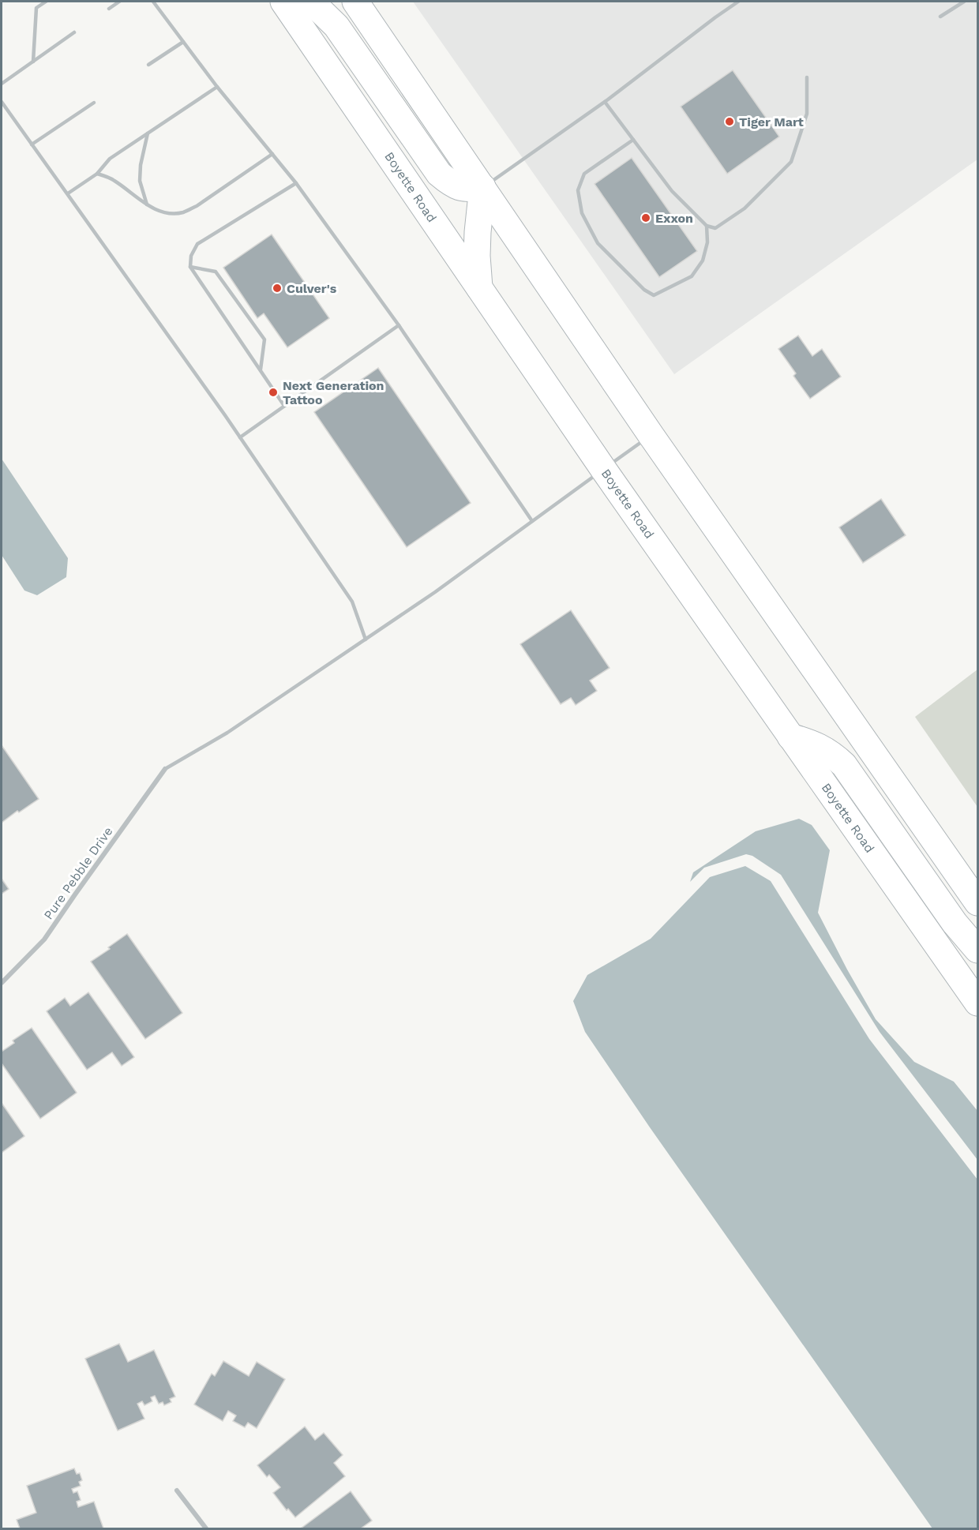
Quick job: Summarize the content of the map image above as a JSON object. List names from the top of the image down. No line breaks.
{"streets":{"main road":["Boyette Road"],"street":["Pure Pebble Drive"]},"places":["Tiger Mart","Exxon","Culver's","Next Generation Tattoo"]}
